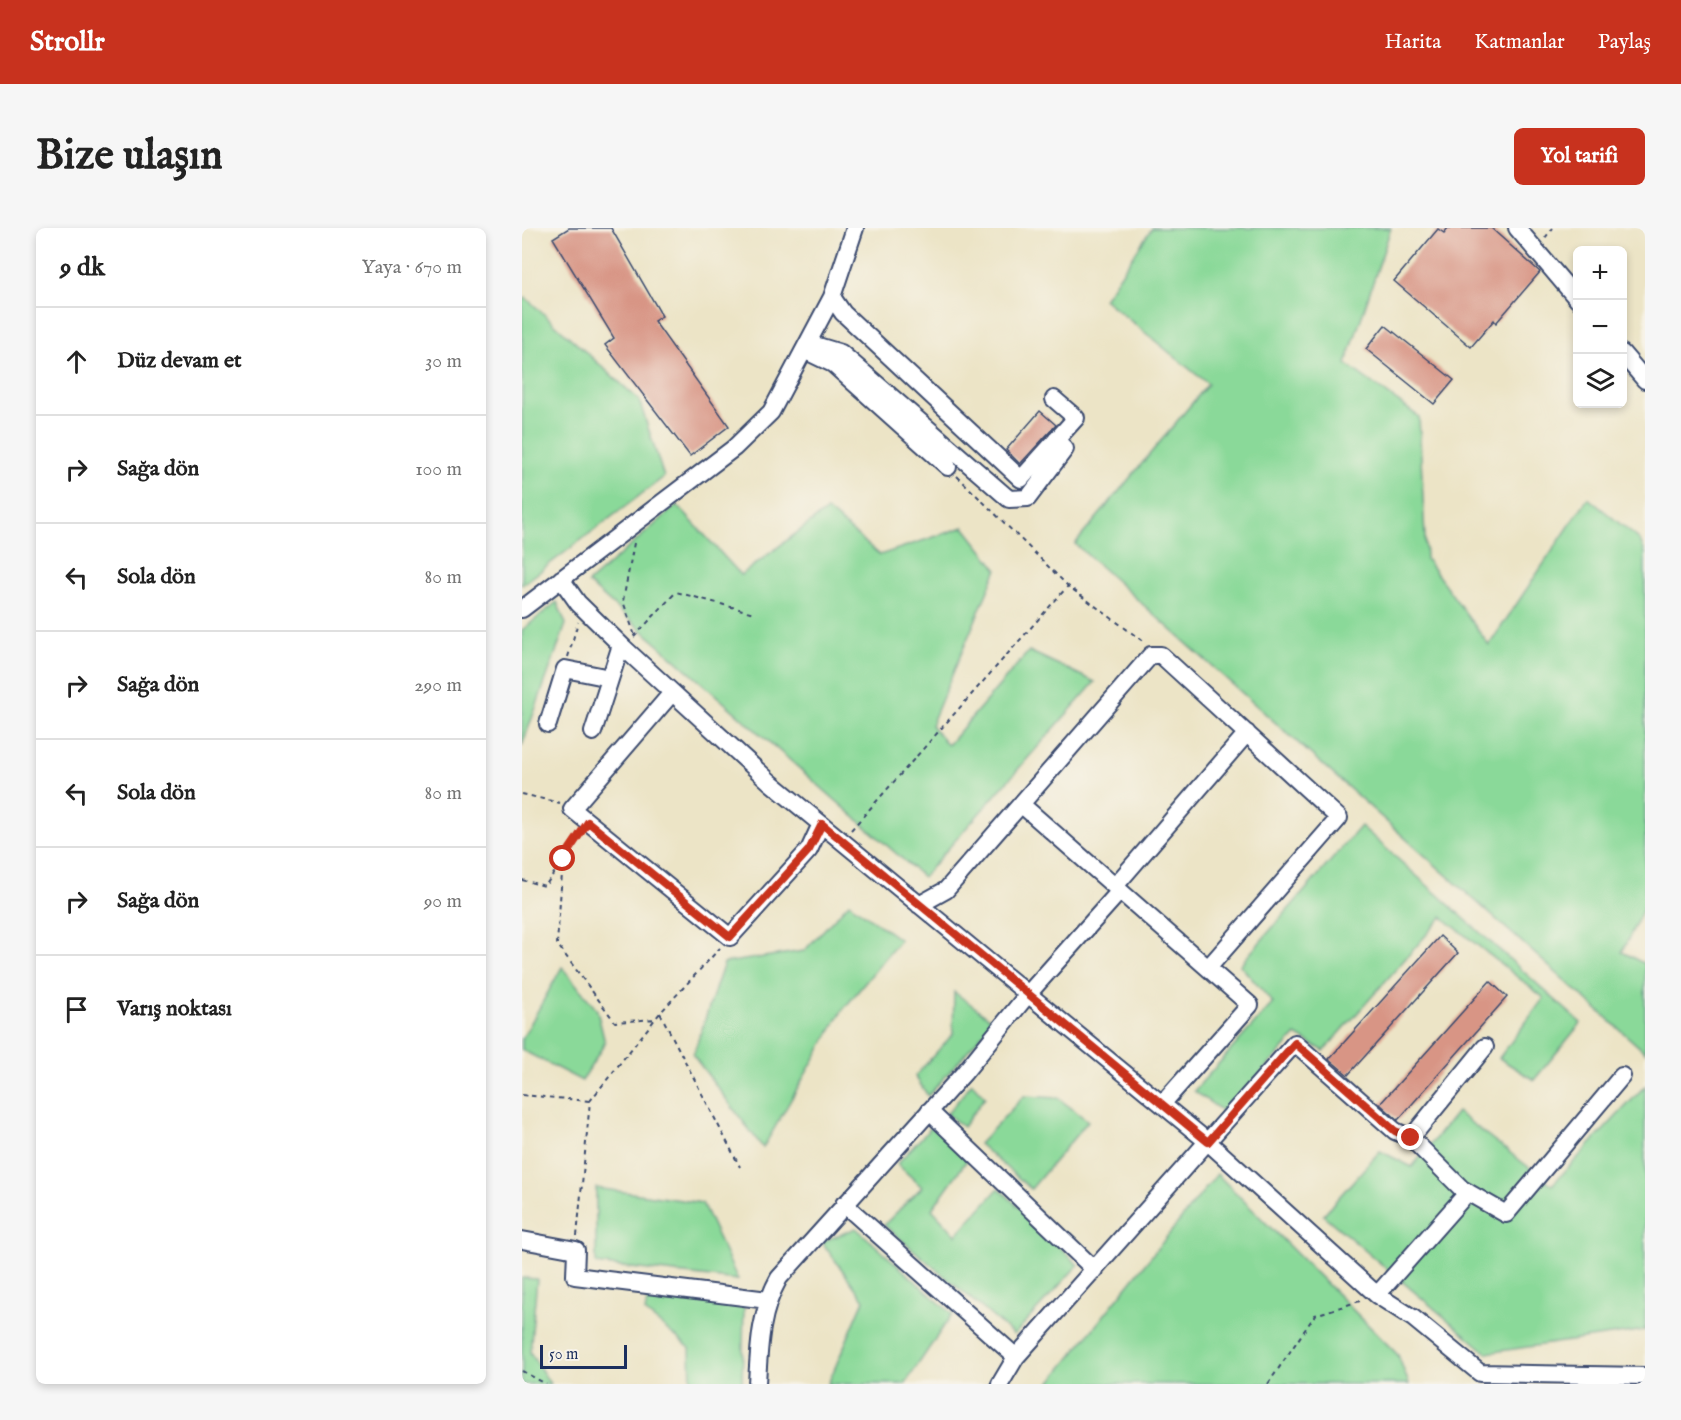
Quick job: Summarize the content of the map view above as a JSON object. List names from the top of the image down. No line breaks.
{"scale_bar":"50 m","page":{"header":"Strollr","nav":["Harita","Katmanlar","Paylaş"],"buttons":"Yol tarifi","title":"Bize ulaşın","heading":["9 dk","Yaya · 670 m"],"map_buttons":["+","−"],"list":[["Düz devam et","30 m"],["Sağa dön","100 m"],["Sola dön","80 m"],["Sağa dön","290 m"],["Sola dön","80 m"],["Sağa dön","90 m"],"Varış noktası"],"scale":"50 m"}}
